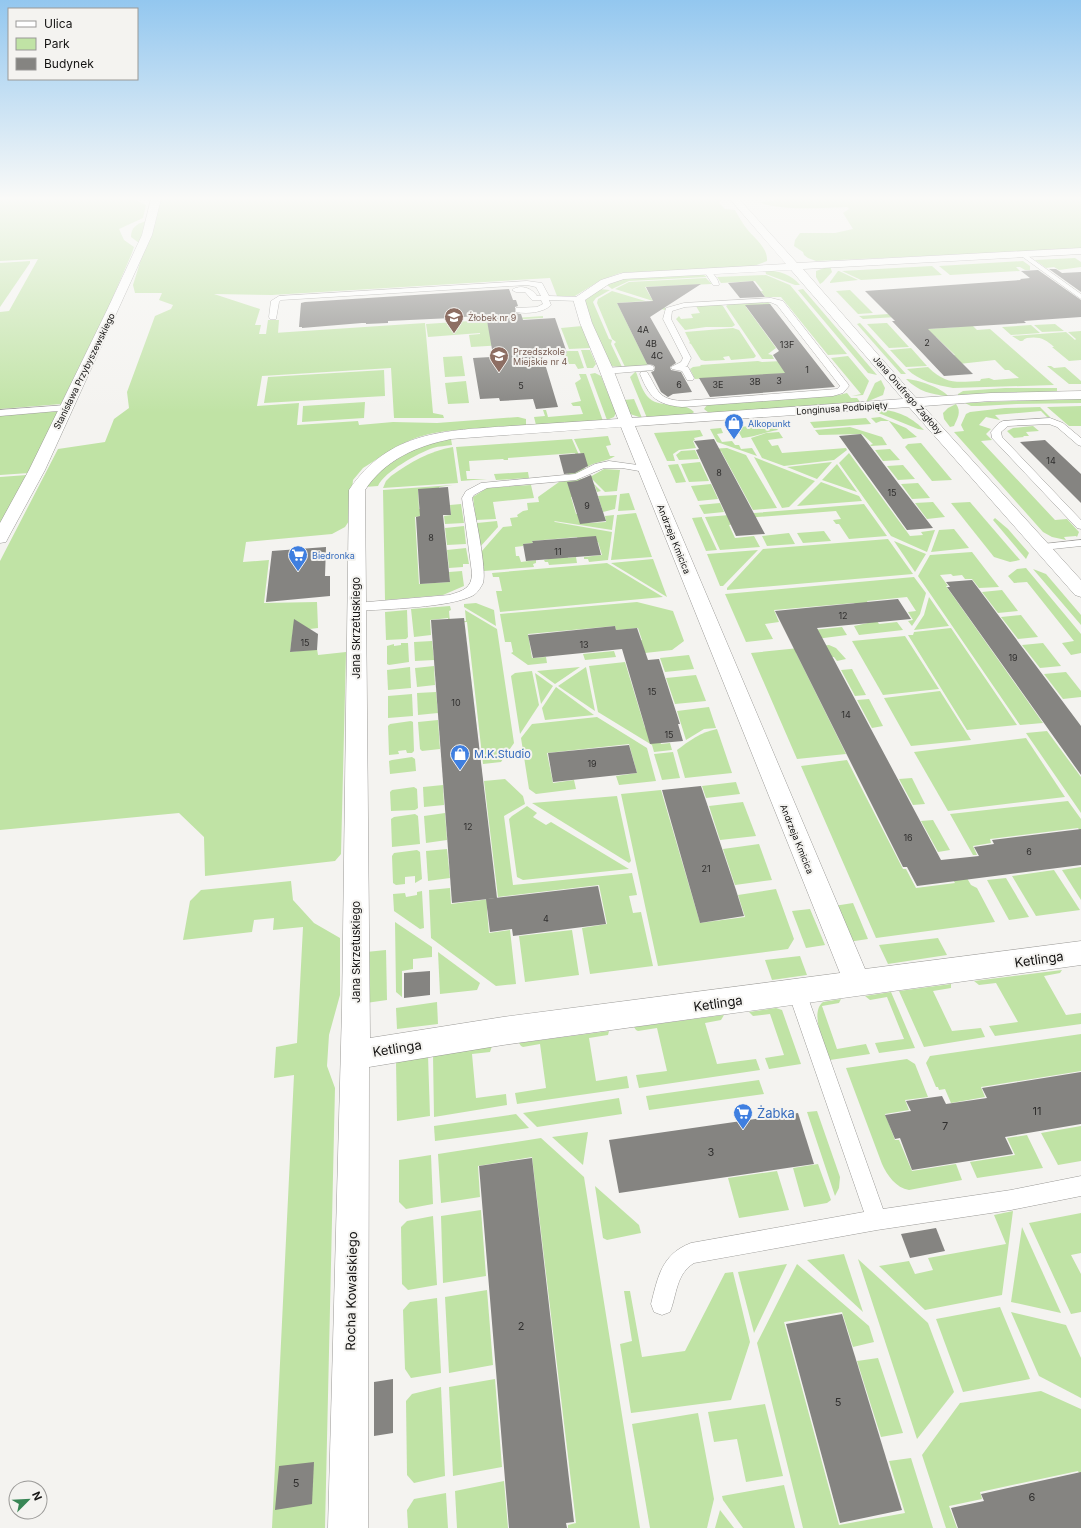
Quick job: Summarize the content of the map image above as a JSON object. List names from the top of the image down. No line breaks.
{"streets":{"street":["Stanisława Przybyszewskiego","Jana Onufrego Zagłoby","Longinusa Podbipięty","Andrzeja Kmicica","Jana Skrzetuskiego","Ketlinga","Rocha Kowalskiego"]},"crossings":[["Jana Onufrego Zagłoby","Longinusa Podbipięty"],["Longinusa Podbipięty","Andrzeja Kmicica"],["Longinusa Podbipięty","Jana Skrzetuskiego"],["Andrzeja Kmicica","Jana Skrzetuskiego"],["Andrzeja Kmicica","Ketlinga"],["Jana Skrzetuskiego","Ketlinga"],["Jana Skrzetuskiego","Rocha Kowalskiego"],["Ketlinga","Rocha Kowalskiego"]],"places":{"school or university":["Żłobek nr 9","Przedszkole Miejskie nr 4"],"shop":["Alkopunkt","M.K.Studio"],"supermarket":["Biedronka","Żabka"]},"house_numbers":["4A","2","4B","13F","4C","1","3","3B","6","3E","5","14","8","15","9","8","11","12","15","13","19","15","10","14","15","19","12","16","6","21","4","11","7","3","2","5","5","6"],"legend":["Ulica","Park","Budynek"],"north":"top right"}
